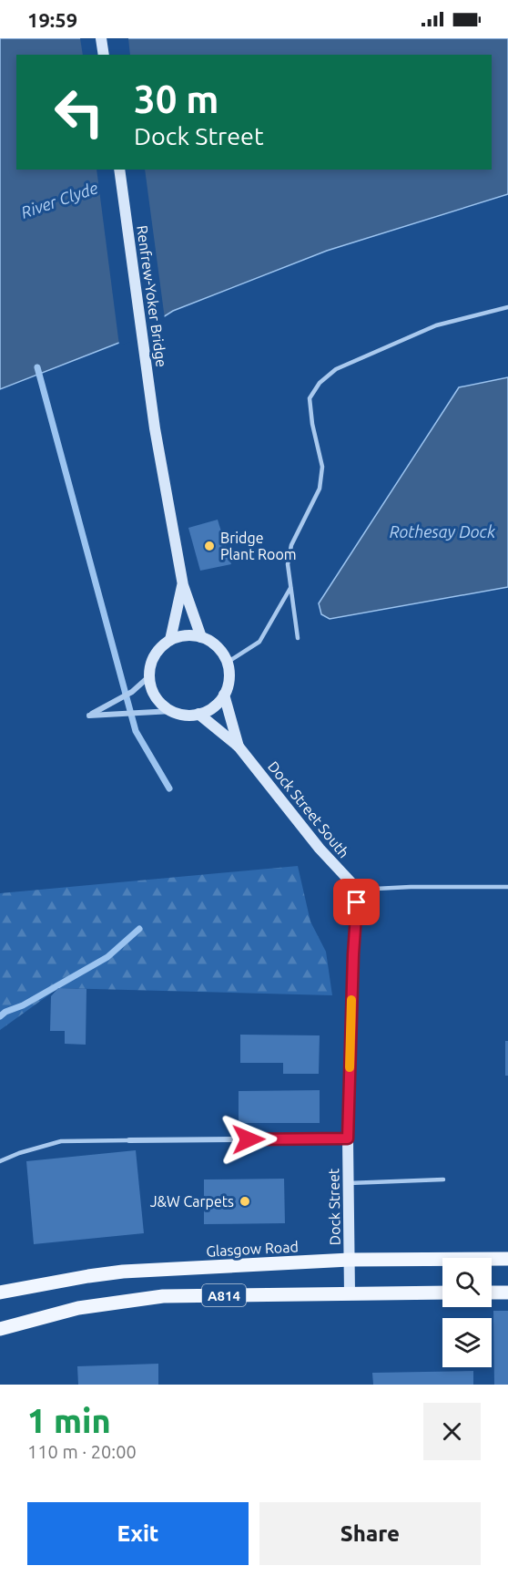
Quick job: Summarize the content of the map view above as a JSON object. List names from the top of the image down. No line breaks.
{"streets":{"main road":["Glasgow Road","A814"],"street":["Renfrew-Yoker Bridge","Dock Street South","Dock Street"]},"crossings":[["Dock Street South","Dock Street"],["Dock Street","Glasgow Road"],["Dock Street","A814"]],"water":["River Clyde","Rothesay Dock"],"places":["Bridge Plant Room","J&W Carpets"],"page":{"status":"19:59","turn":["30 m","Dock Street"],"heading":["1 min","110 m · 20:00"],"buttons":["Exit","Share"]}}
